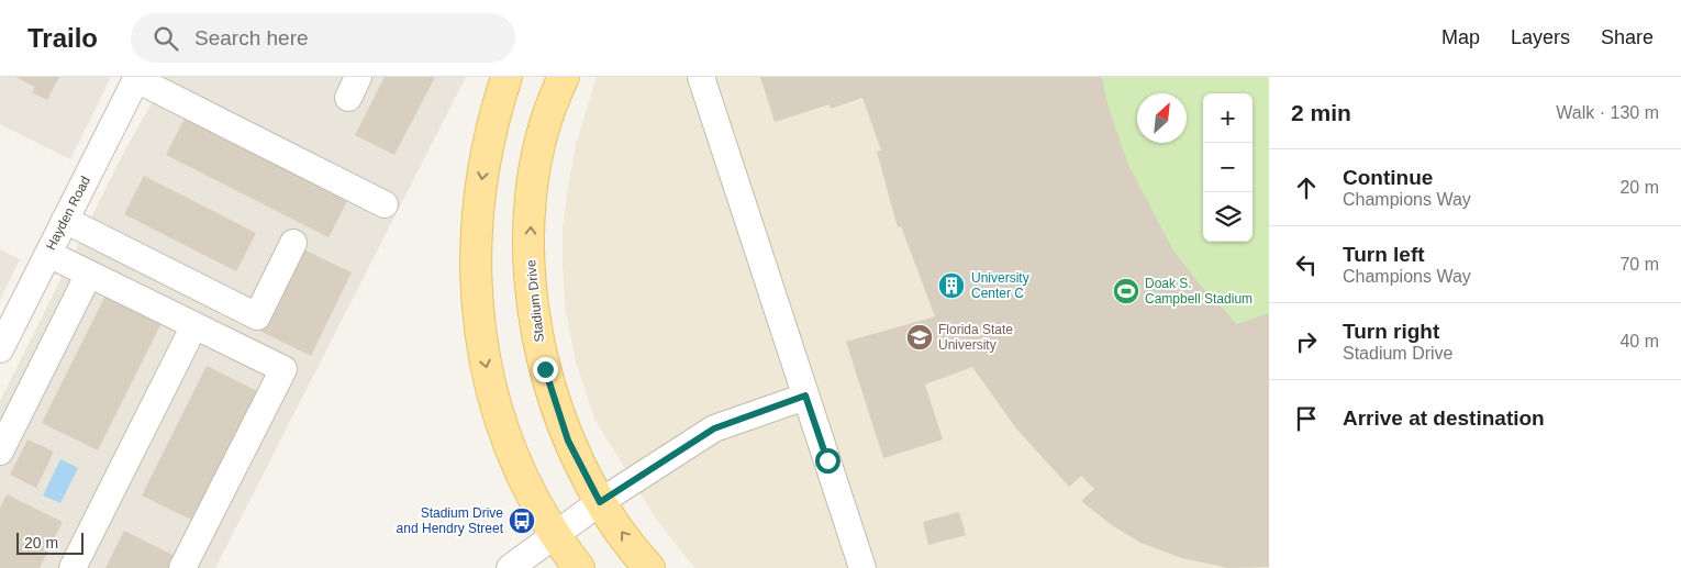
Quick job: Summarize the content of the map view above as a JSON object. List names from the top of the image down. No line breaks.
{"streets":{"main road":["Stadium Drive"],"street":["Hayden Road"]},"places":{"building":["University Center C"],"sports":["Doak S. Campbell Stadium"],"school or university":["Florida State University"],"bus stop":["Stadium Drive and Hendry Street"]},"scale_bar":"20 m","north":"top right","page":{"header":"Trailo","search":"Search here","nav":["Map","Layers","Share"],"heading":["2 min","Walk · 130 m"],"map_buttons":["+","−"],"list":[["Continue","Champions Way","20 m"],["Turn left","Champions Way","70 m"],["Turn right","Stadium Drive","40 m"],"Arrive at destination"],"scale":"20 m"}}
